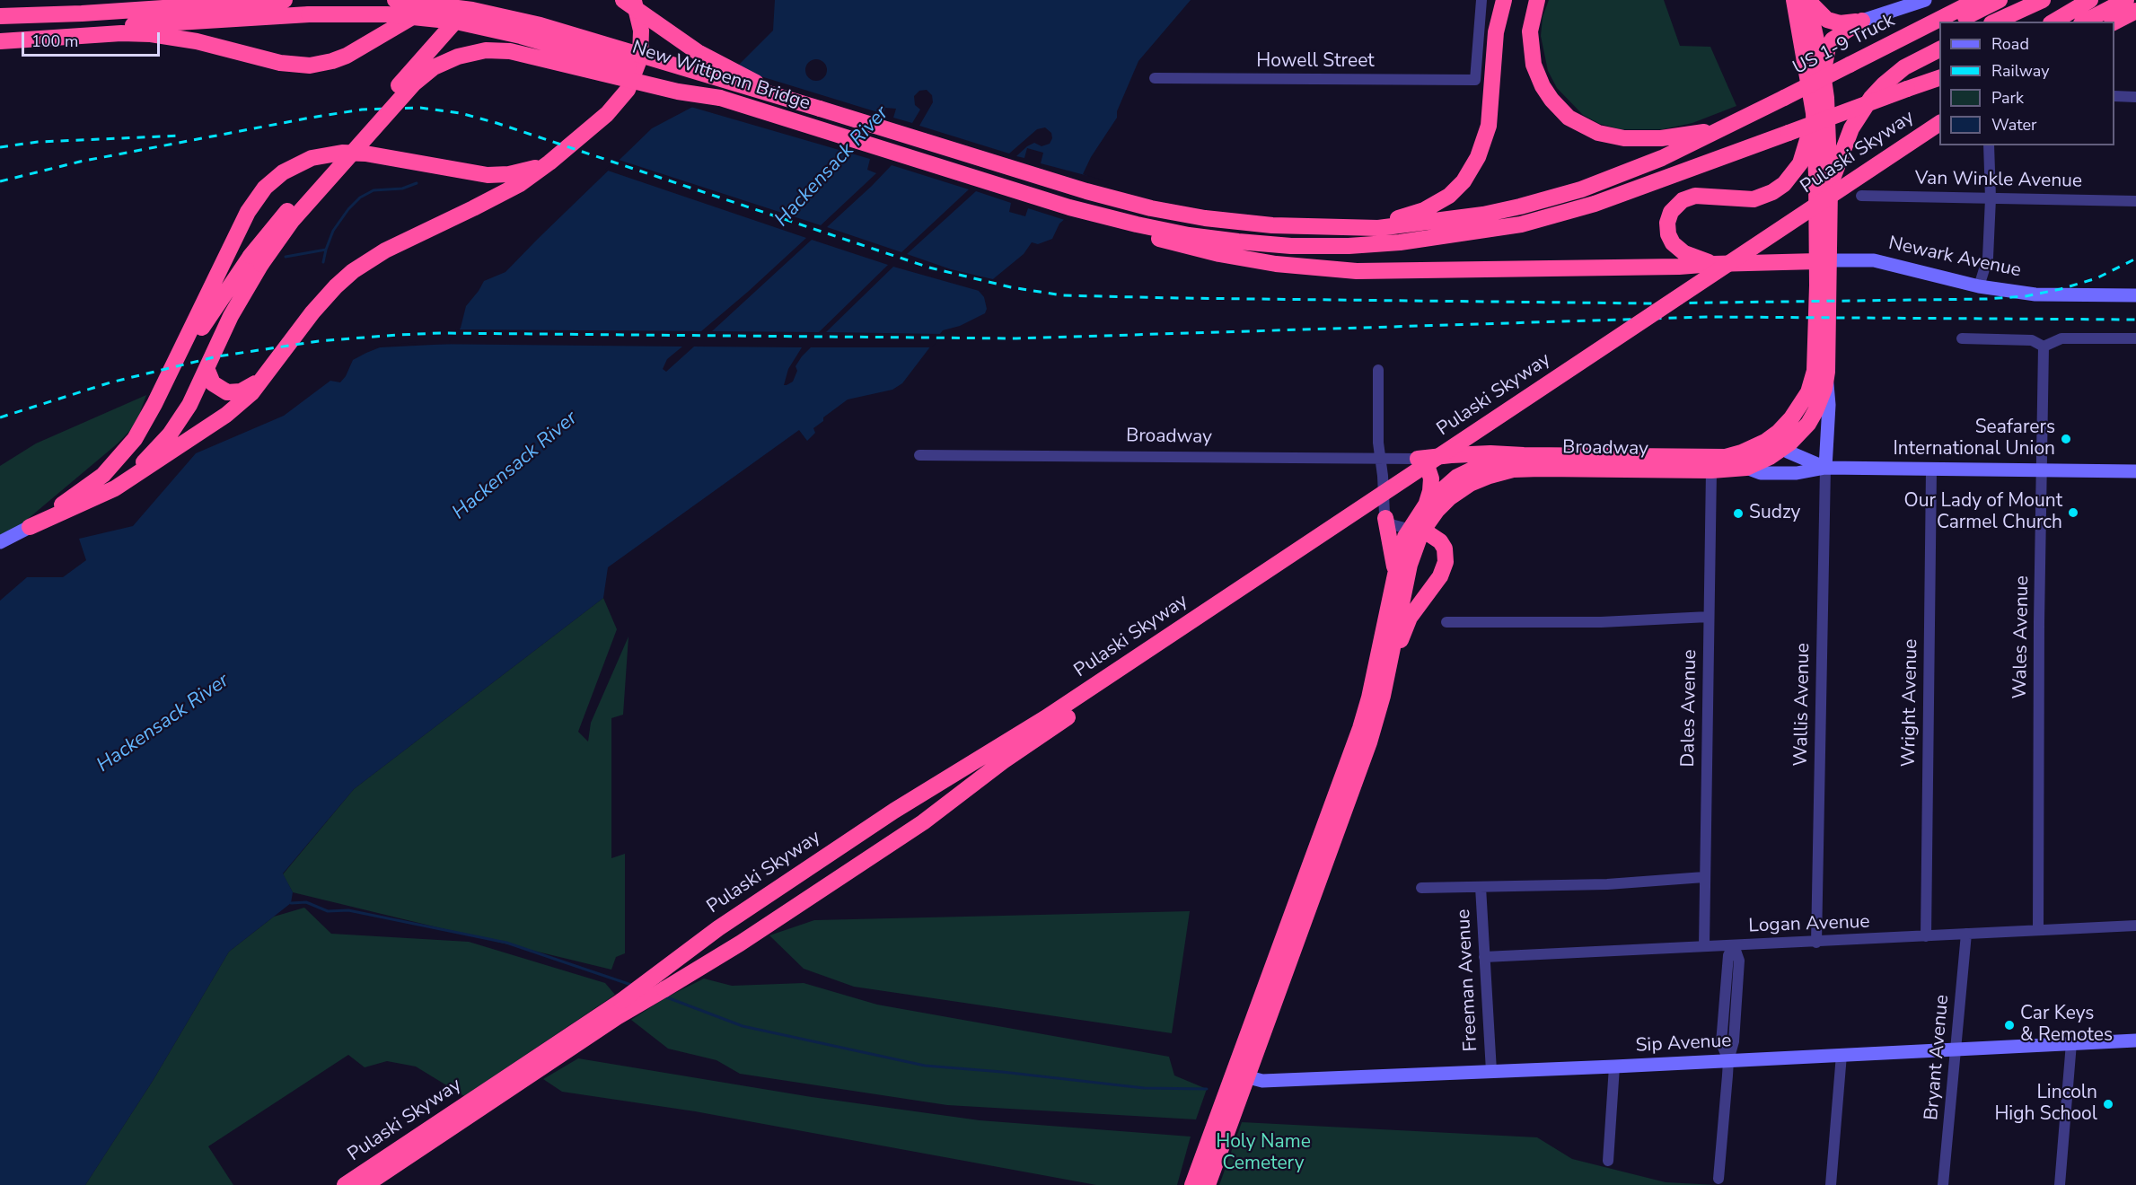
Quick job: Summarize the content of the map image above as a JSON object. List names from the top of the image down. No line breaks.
{"streets":{"highway":["US 1-9 Truck","New Wittpenn Bridge","Pulaski Skyway","Broadway"],"street":["Howell Street","Van Winkle Avenue","Newark Avenue","Wales Avenue","Wright Avenue","Wallis Avenue","Dales Avenue","Logan Avenue","Freeman Avenue","Sip Avenue","Bryant Avenue"]},"crossings":[["Broadway","Dales Avenue"],["Wales Avenue","Logan Avenue"],["Wright Avenue","Logan Avenue"],["Wallis Avenue","Logan Avenue"],["Dales Avenue","Logan Avenue"],["Logan Avenue","Freeman Avenue"],["Logan Avenue","Bryant Avenue"],["Freeman Avenue","Sip Avenue"],["Sip Avenue","Bryant Avenue"]],"water":["Hackensack River"],"parks":["Holy Name Cemetery"],"places":["Seafarers International Union","Our Lady of Mount Carmel Church","Sudzy","Car Keys & Remotes","Lincoln High School"],"legend":["Road","Railway","Park","Water"],"scale_bar":"100 m"}
